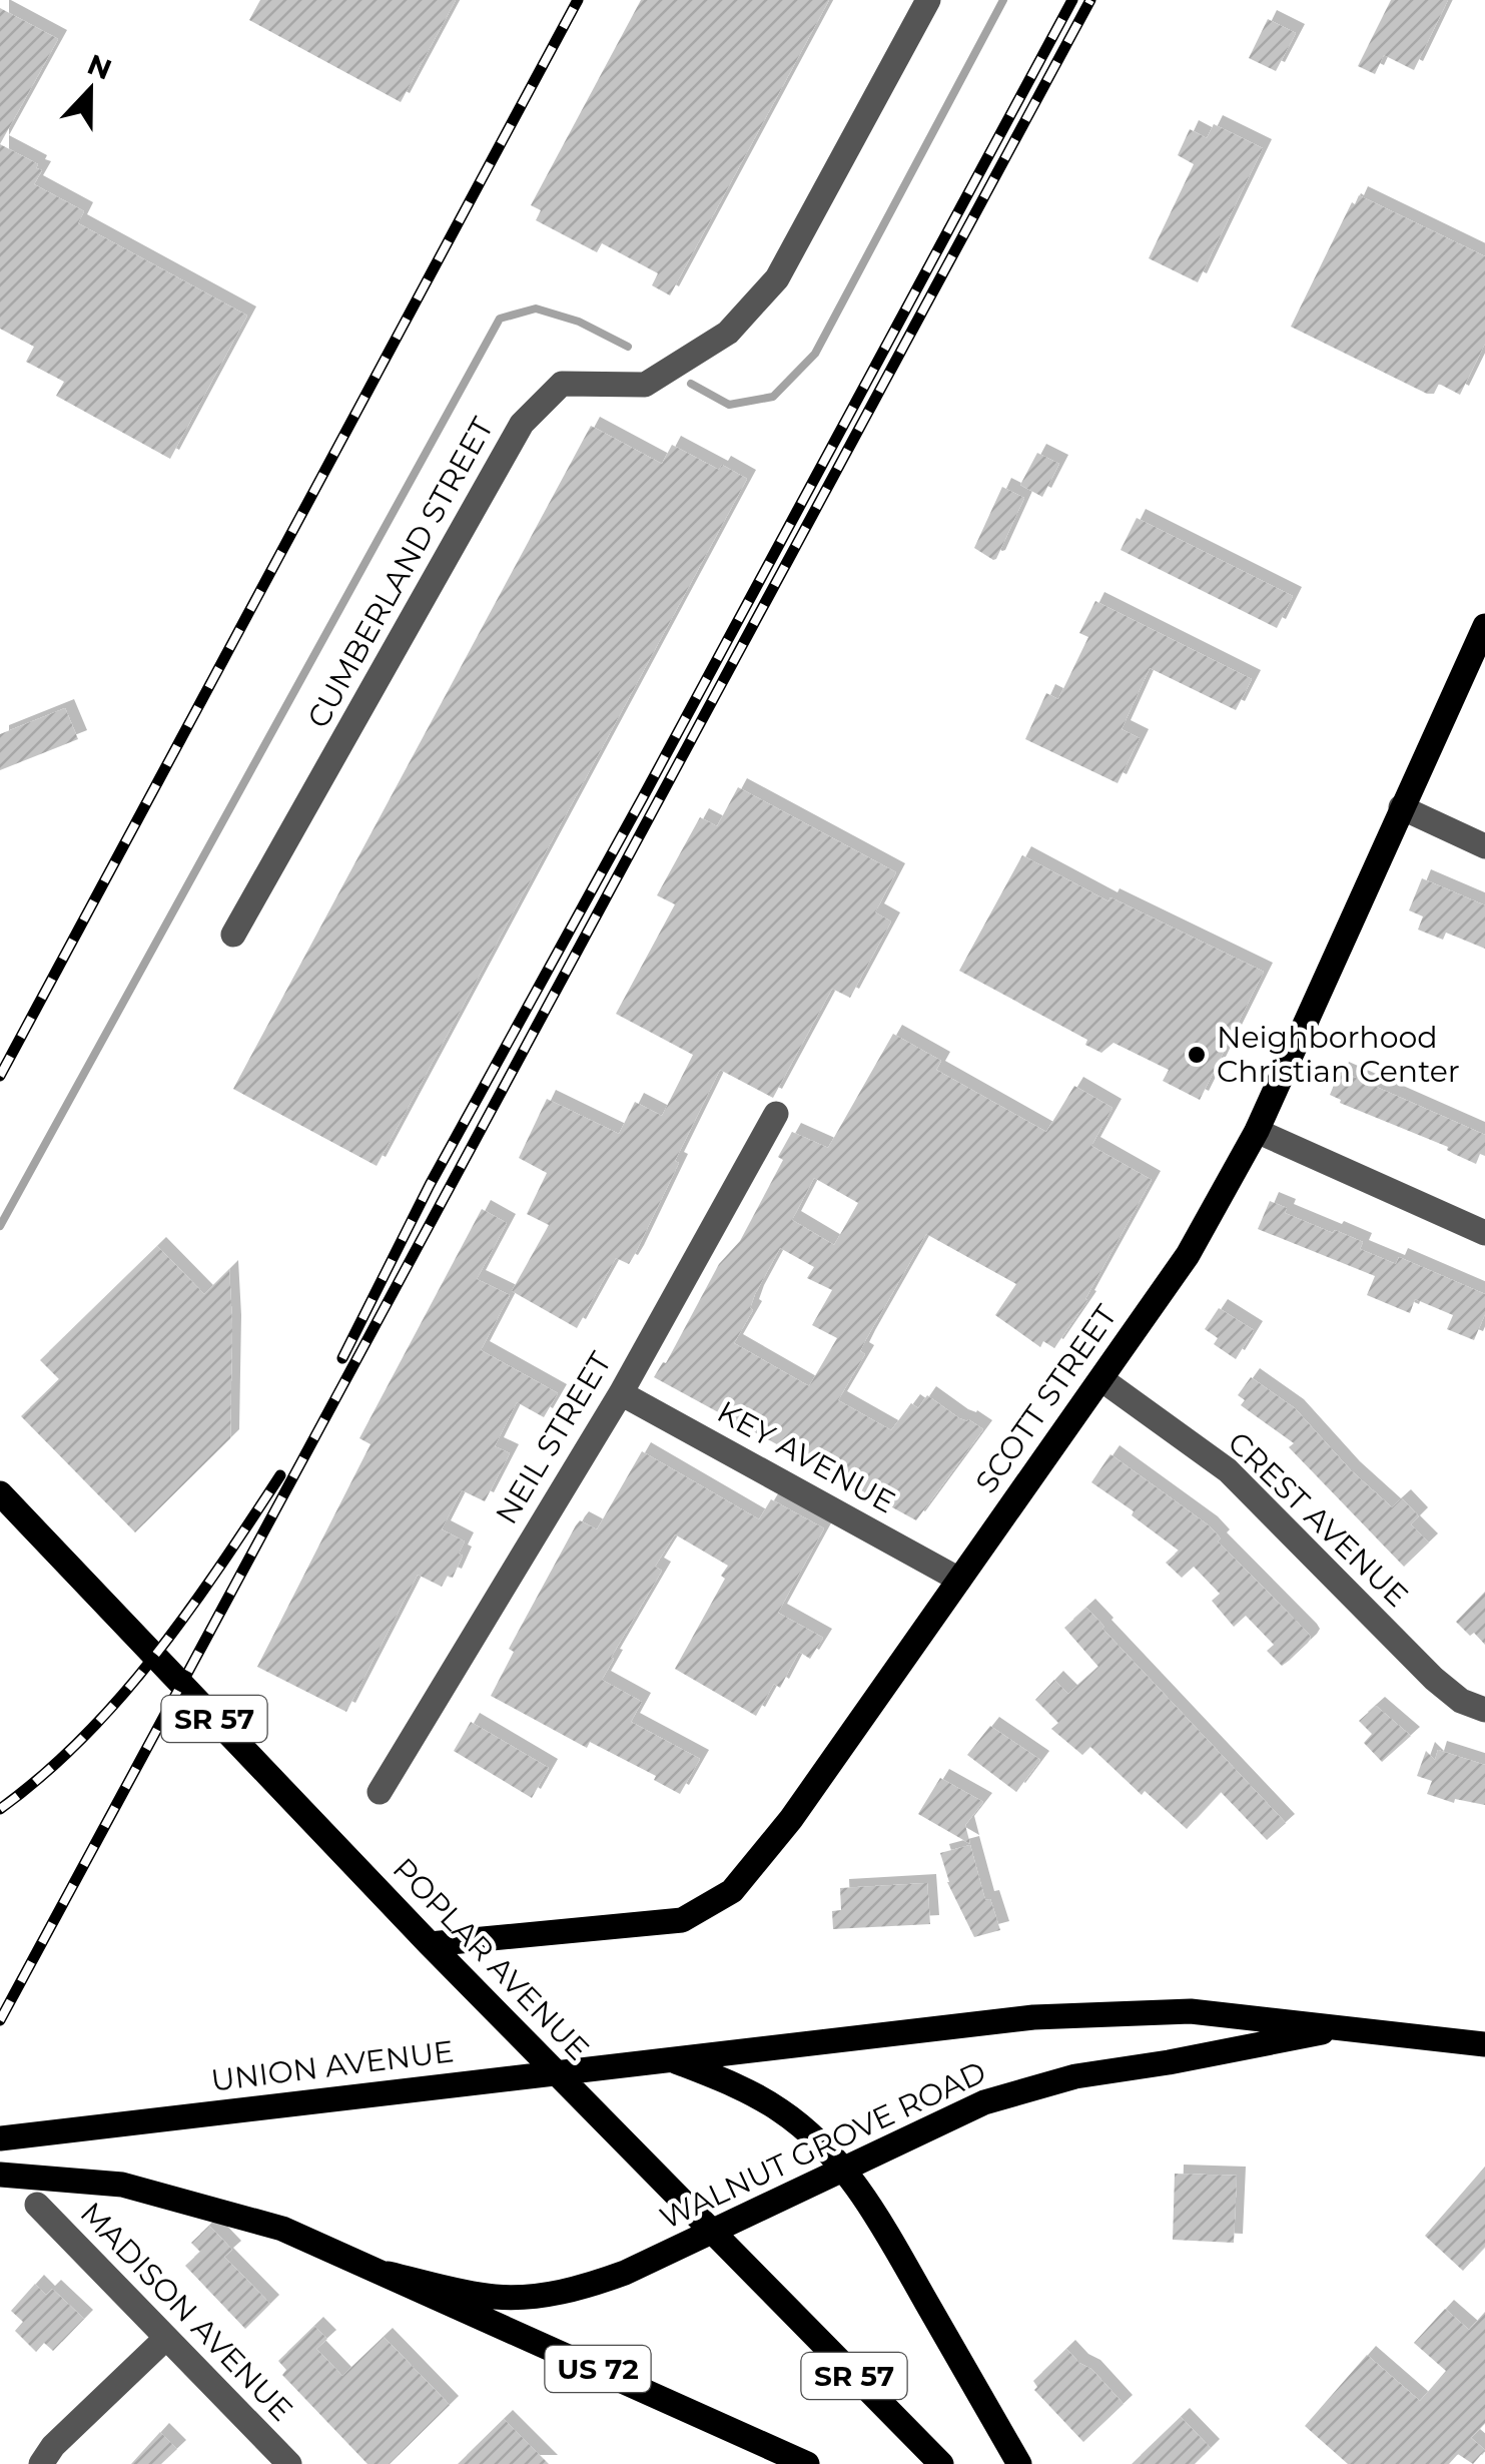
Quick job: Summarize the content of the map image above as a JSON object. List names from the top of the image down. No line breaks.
{"streets":{"main road":["SCOTT STREET","SR 57","POPLAR AVENUE","UNION AVENUE","WALNUT GROVE ROAD","US 72"],"street":["CUMBERLAND STREET","NEIL STREET","KEY AVENUE","CREST AVENUE","MADISON AVENUE"]},"crossings":[["SCOTT STREET","KEY AVENUE"],["SCOTT STREET","CREST AVENUE"],["SCOTT STREET","POPLAR AVENUE"],["NEIL STREET","KEY AVENUE"],["UNION AVENUE","WALNUT GROVE ROAD"],["WALNUT GROVE ROAD","US 72"]],"places":["Neighborhood Christian Center"],"north":"top"}
